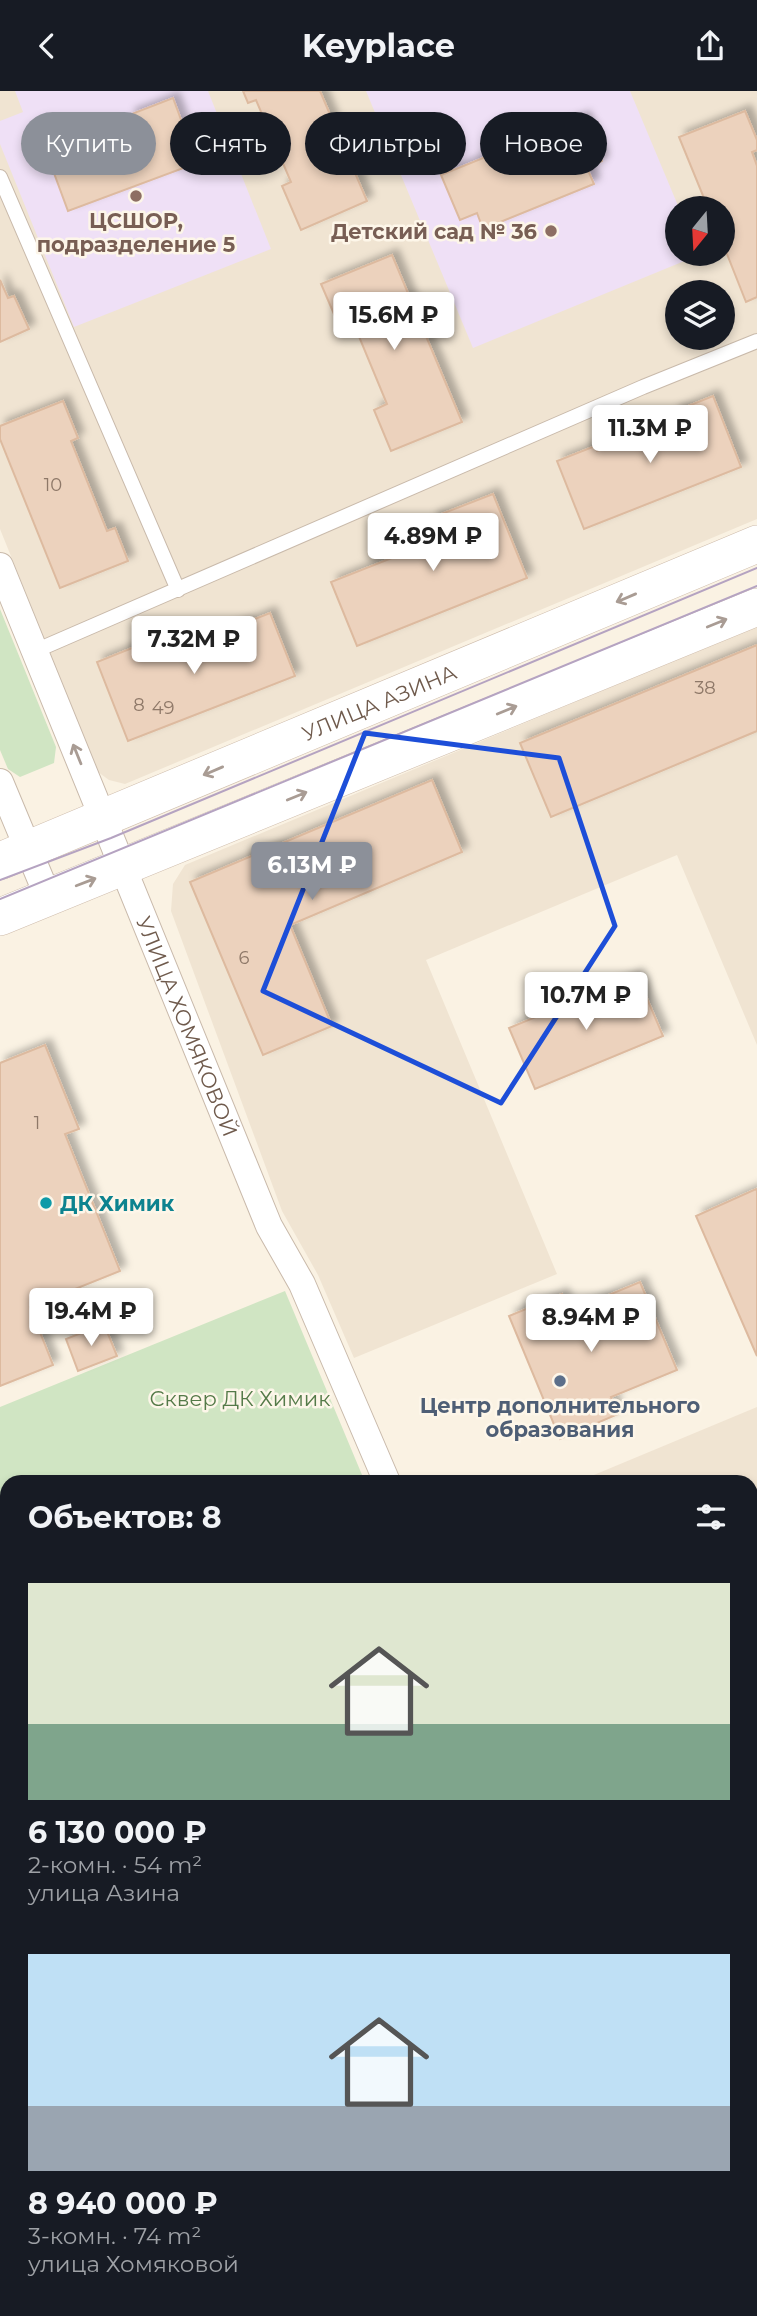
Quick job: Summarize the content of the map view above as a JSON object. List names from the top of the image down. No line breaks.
{"streets":{"main road":["УЛИЦА АЗИНА"],"street":["УЛИЦА ХОМЯКОВОЙ"]},"crossings":[["УЛИЦА АЗИНА","УЛИЦА ХОМЯКОВОЙ"]],"parks":["Сквер ДК Химик"],"places":["ЦСШОР, подразделение 5","Детский сад № 36","ДК Химик","Центр дополнительного образования"],"house_numbers":["10","38","8","49","6","1"],"north":"bottom","page":{"header":"Keyplace","chip":["Купить","Снять","Фильтры","Новое"],"price":["15.6M ₽","11.3M ₽","4.89M ₽","7.32M ₽","6.13M ₽","10.7M ₽","19.4M ₽","8.94M ₽"],"heading":"Объектов: 8","list":[{"name":"6 130 000 ₽","note":"2-комн. · 54 m² · улица Азина"},{"name":"8 940 000 ₽","note":"3-комн. · 74 m² · улица Хомяковой"}]}}
